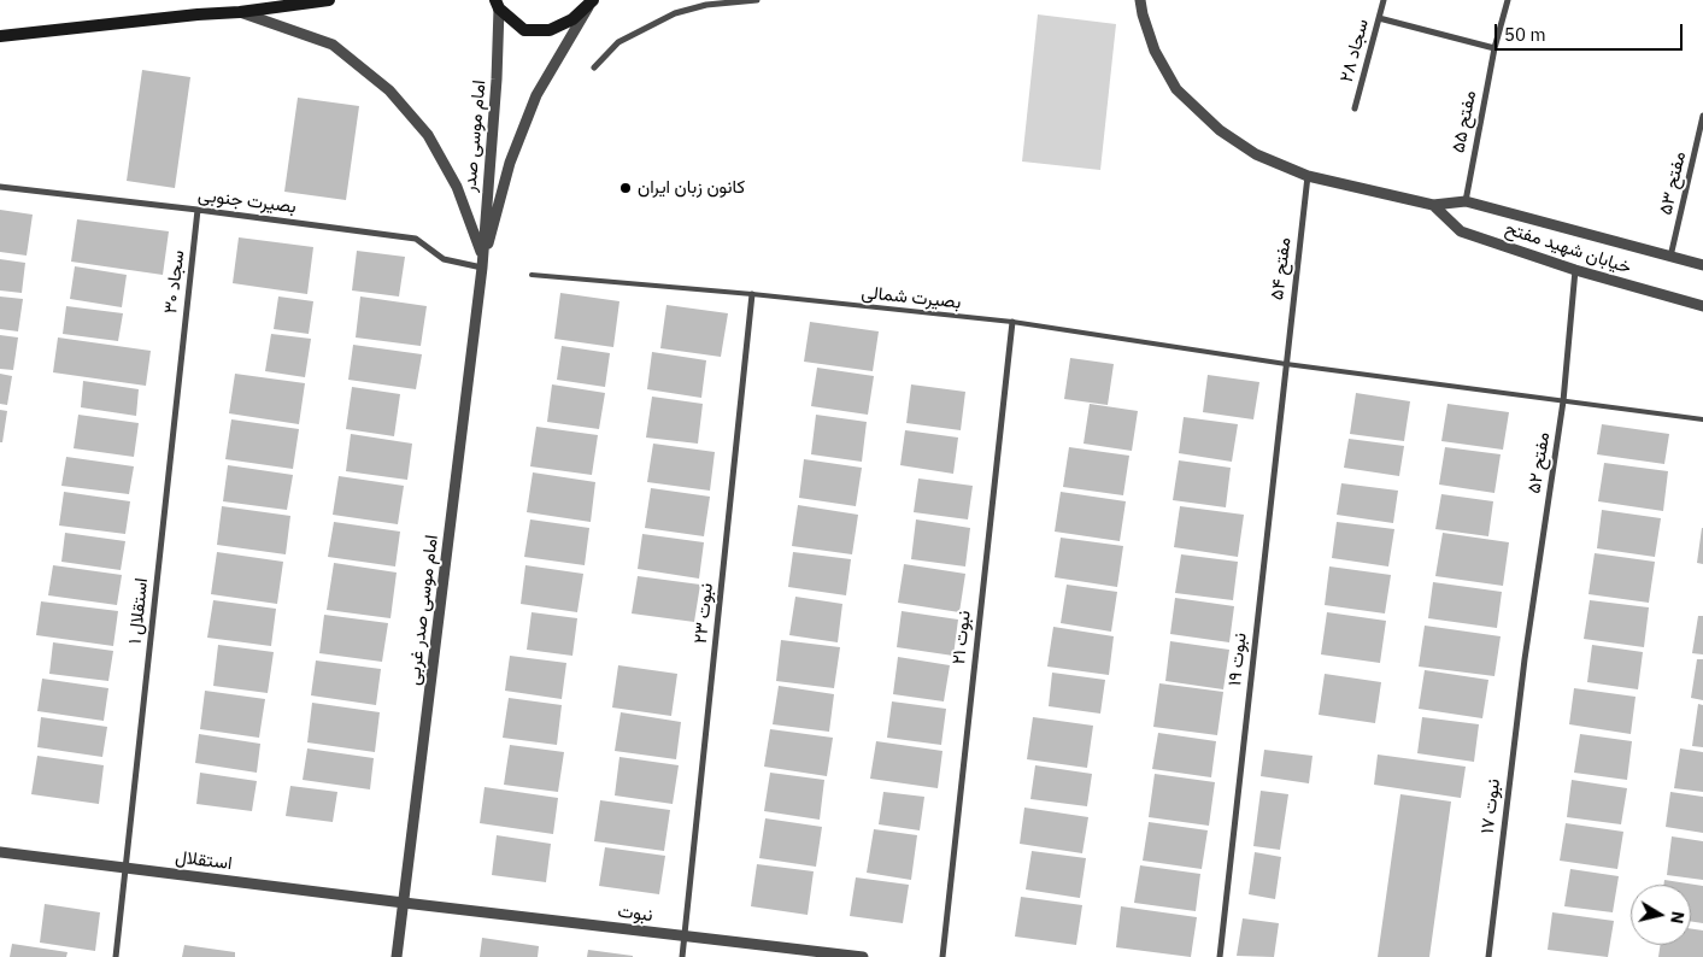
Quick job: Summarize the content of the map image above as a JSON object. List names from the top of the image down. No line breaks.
{"streets":{"street":["سجاد ۲۸","مفتح ۵۵","امام موسی صدر","مفتح ۵۳","بصیرت جنوبی","خیابان شهید مفتح","مفتح ۵۴","سجاد ۳۰","مفتح ۵۲","امام موسی صدر غربی","استقلال ۱","نبوت ۲۳","نبوت ۲۱","نبوت ۱۹","نبوت ۱۷","استقلال","نبوت"],"lane":["بصیرت شمالی"]},"crossings":[["مفتح ۵۵","خیابان شهید مفتح"],["امام موسی صدر","بصیرت جنوبی"],["امام موسی صدر","امام موسی صدر غربی"],["مفتح ۵۳","خیابان شهید مفتح"],["بصیرت جنوبی","سجاد ۳۰"],["بصیرت جنوبی","امام موسی صدر غربی"],["خیابان شهید مفتح","مفتح ۵۴"],["خیابان شهید مفتح","مفتح ۵۲"],["مفتح ۵۴","بصیرت شمالی"],["مفتح ۵۴","نبوت ۱۹"],["سجاد ۳۰","استقلال ۱"],["بصیرت شمالی","مفتح ۵۲"],["بصیرت شمالی","نبوت ۲۳"],["بصیرت شمالی","نبوت ۲۱"],["بصیرت شمالی","نبوت ۱۹"],["مفتح ۵۲","نبوت ۱۷"],["امام موسی صدر غربی","استقلال"],["امام موسی صدر غربی","نبوت"],["استقلال ۱","استقلال"],["نبوت ۲۳","نبوت"],["استقلال","نبوت"]],"places":["کانون زبان ایران"],"scale_bar":"50 m","north":"right"}
